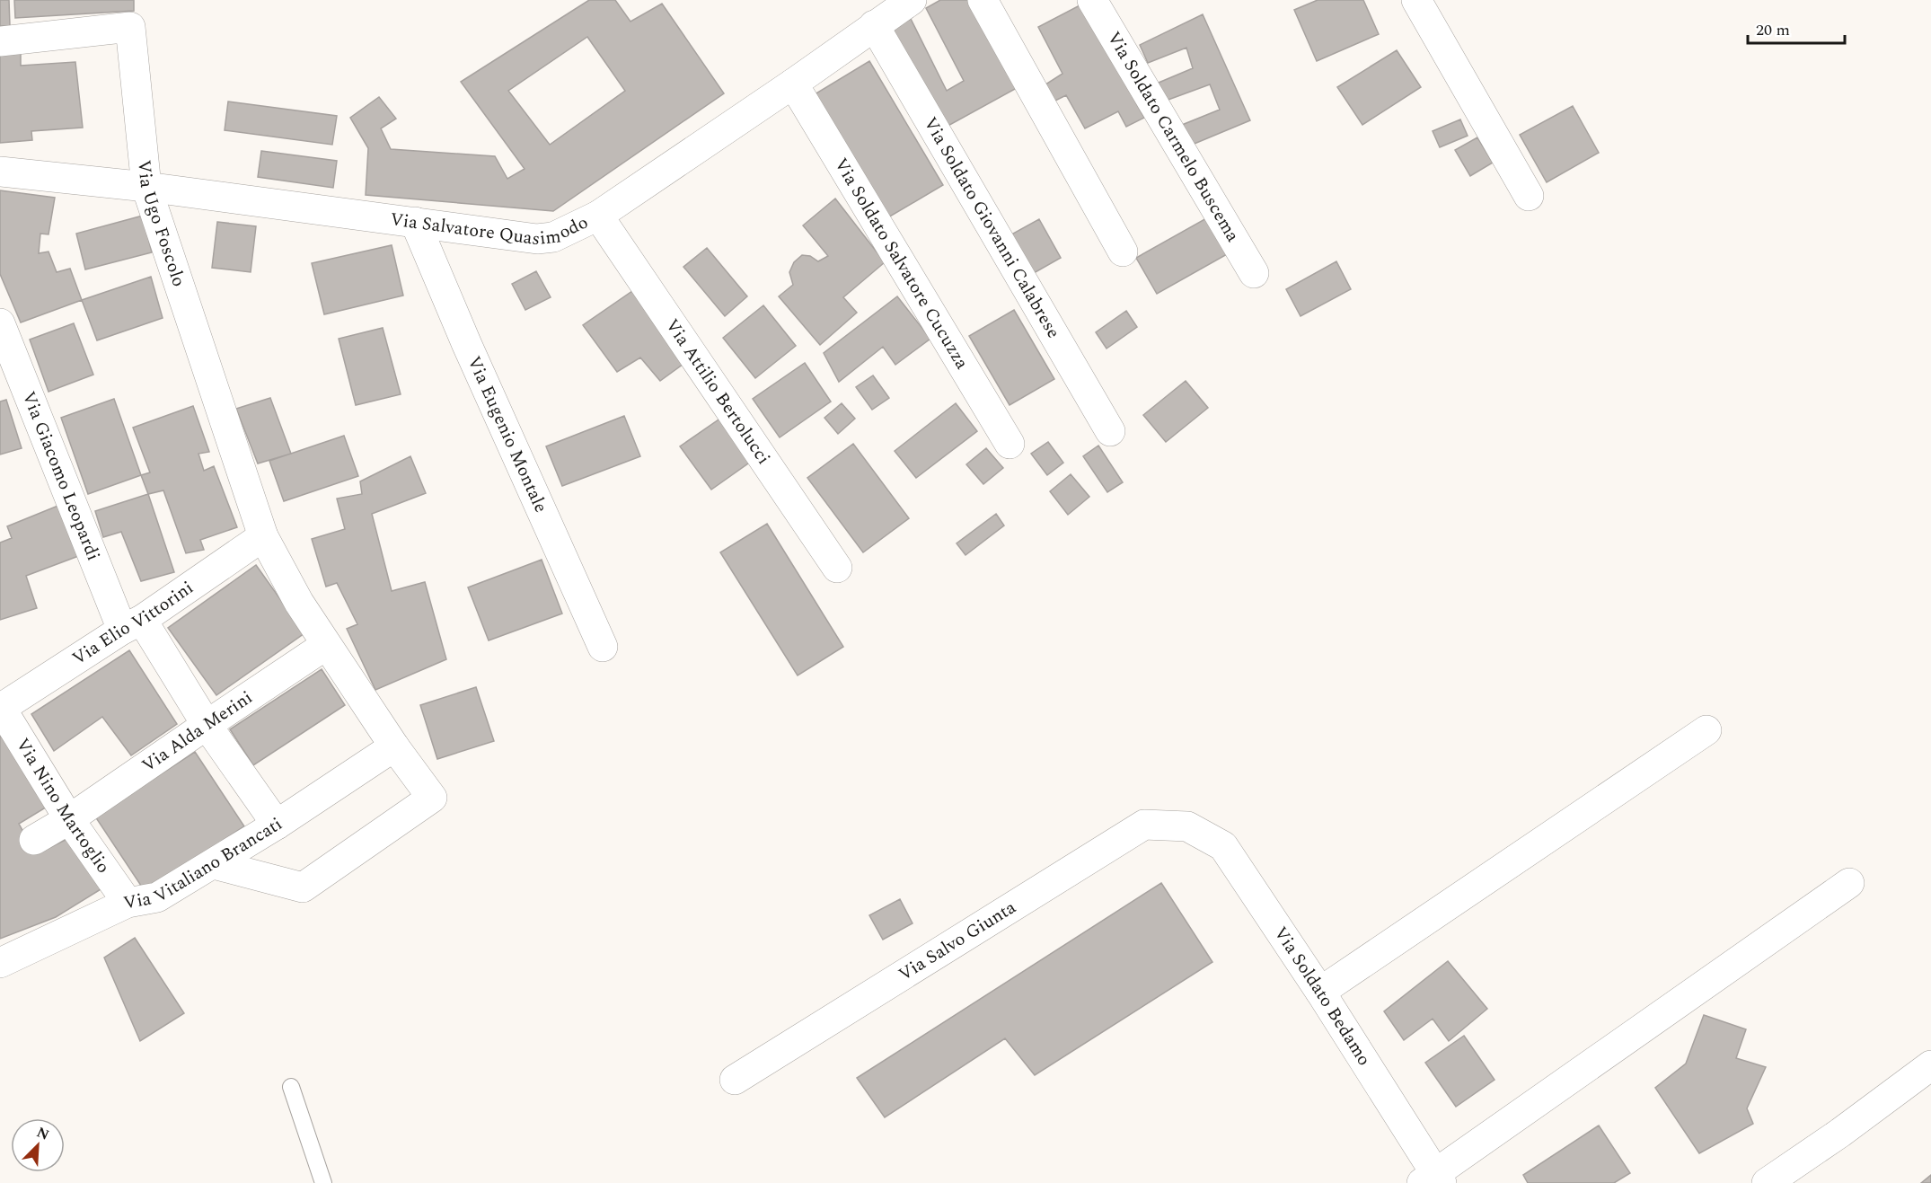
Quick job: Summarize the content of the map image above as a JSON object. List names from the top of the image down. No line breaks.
{"streets":{"street":["Via Soldato Carmelo Buscema","Via Salvatore Quasimodo","Via Ugo Foscolo","Via Soldato Giovanni Calabrese","Via Soldato Salvatore Cucuzza","Via Attilio Bertolucci","Via Eugenio Montale","Via Giacomo Leopardi","Via Elio Vittorini","Via Alda Merini","Via Nino Martoglio","Via Vitaliano Brancati","Via Salvo Giunta","Via Soldato Bedamo"]},"crossings":[["Via Salvatore Quasimodo","Via Ugo Foscolo"],["Via Salvatore Quasimodo","Via Soldato Giovanni Calabrese"],["Via Salvatore Quasimodo","Via Soldato Salvatore Cucuzza"],["Via Salvatore Quasimodo","Via Attilio Bertolucci"],["Via Salvatore Quasimodo","Via Eugenio Montale"],["Via Ugo Foscolo","Via Elio Vittorini"],["Via Ugo Foscolo","Via Alda Merini"],["Via Ugo Foscolo","Via Vitaliano Brancati"],["Via Giacomo Leopardi","Via Elio Vittorini"],["Via Giacomo Leopardi","Via Alda Merini"],["Via Giacomo Leopardi","Via Vitaliano Brancati"],["Via Elio Vittorini","Via Nino Martoglio"],["Via Alda Merini","Via Nino Martoglio"],["Via Nino Martoglio","Via Vitaliano Brancati"],["Via Salvo Giunta","Via Soldato Bedamo"]],"scale_bar":"20 m","north":"top right"}
